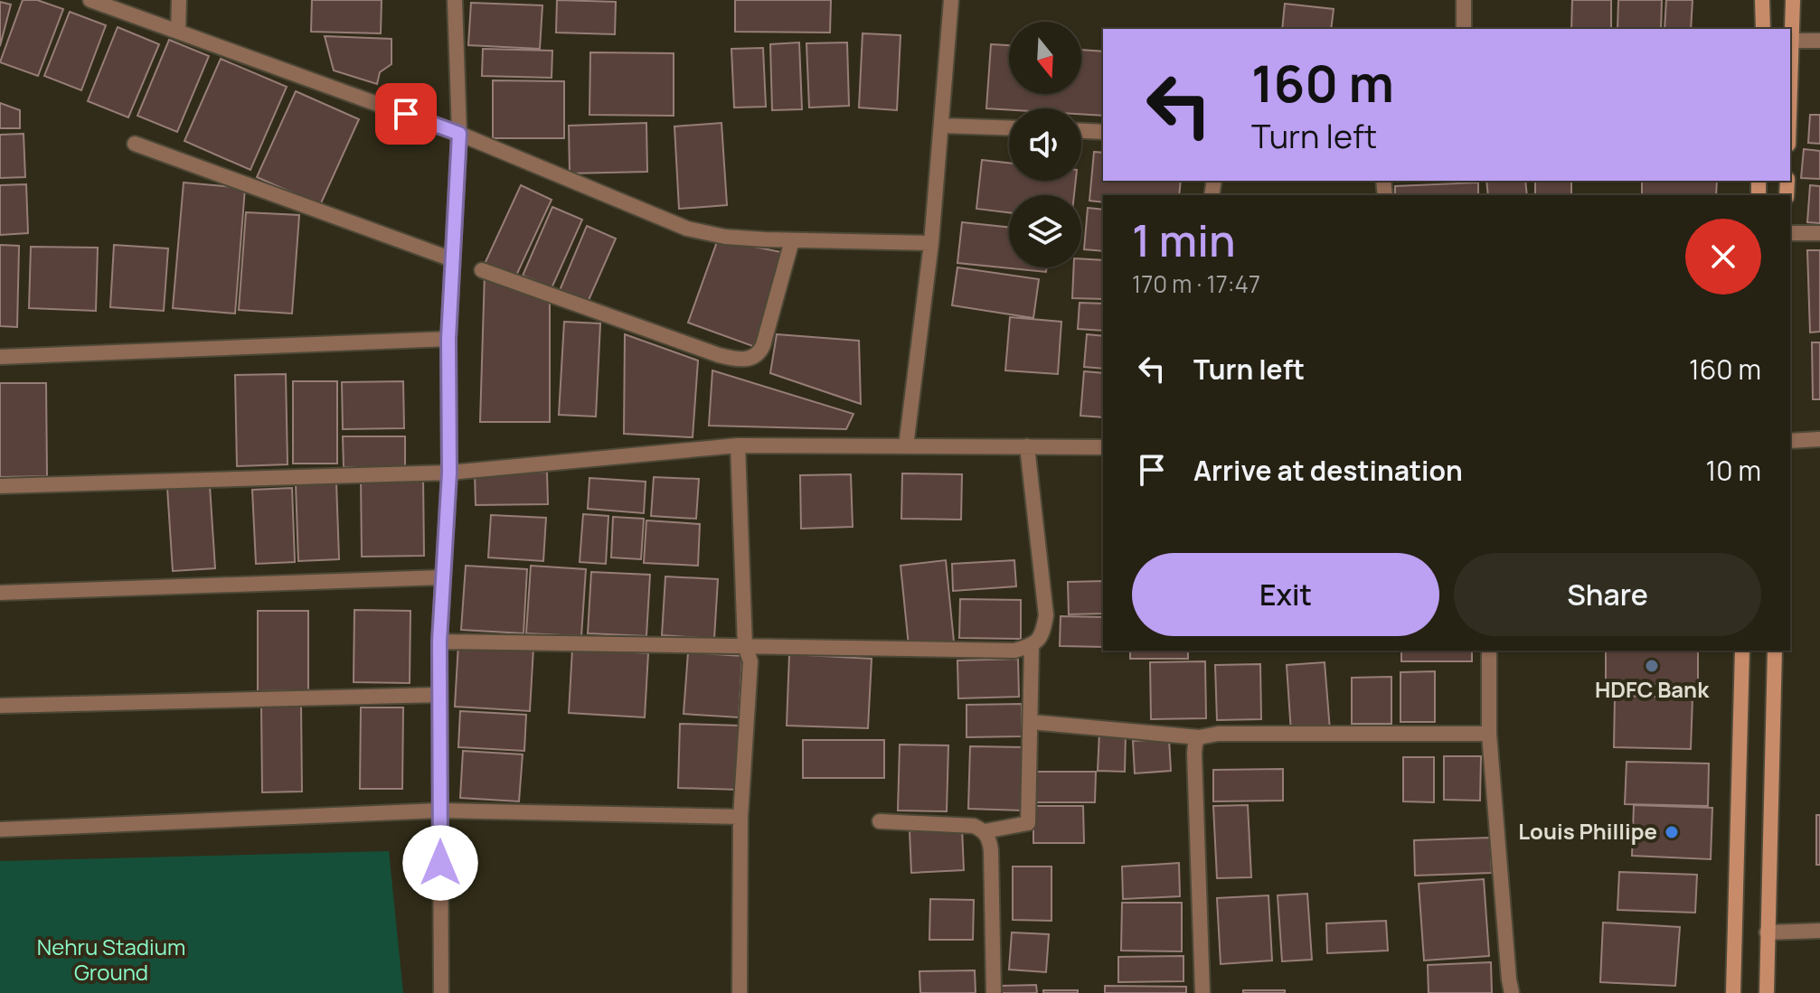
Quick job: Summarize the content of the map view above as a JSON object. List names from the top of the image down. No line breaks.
{"parks":["Nehru Stadium Ground"],"places":["HDFC Bank","Louis Phillipe"],"north":"bottom","page":{"turn":["160 m","Turn left"],"heading":["1 min","170 m · 17:47"],"list":[{"name":"Turn left","value":"160 m"},{"name":"Arrive at destination","value":"10 m"}],"buttons":["Exit","Share"]}}
